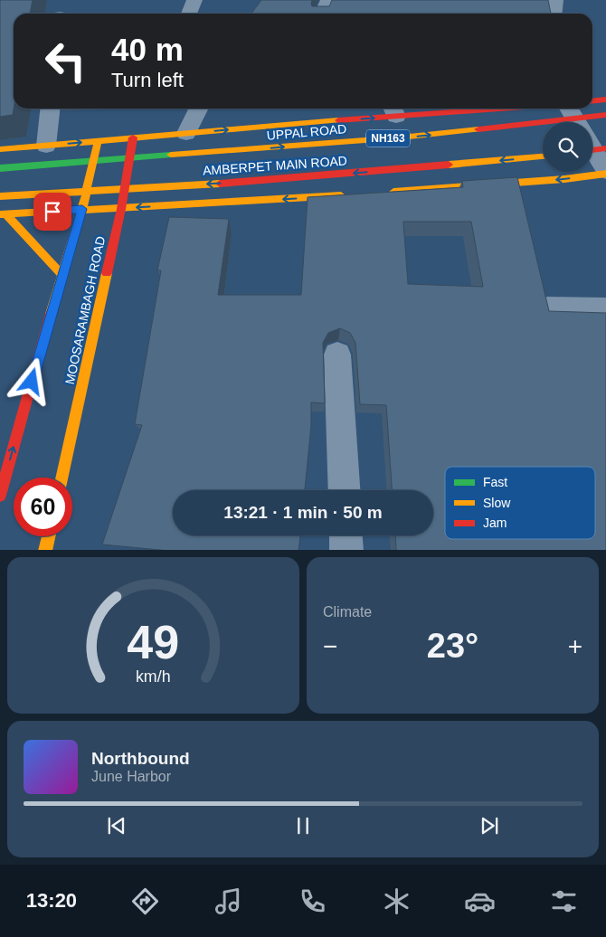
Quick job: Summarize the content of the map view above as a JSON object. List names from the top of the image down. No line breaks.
{"streets":{"main road":["UPPAL ROAD","NH163","AMBERPET MAIN ROAD","MOOSARAMBAGH ROAD"]},"crossings":[["UPPAL ROAD","NH163"]],"legend":["Fast","Slow","Jam"],"page":{"turn":["40 m","Turn left"],"limit":"60","trip":"13:21 · 1 min · 50 m","tile":"Climate","heat":["−","23°","+"],"song":["Northbound","June Harbor"],"tabs":"13:20","gauge":["49","km/h"]}}
